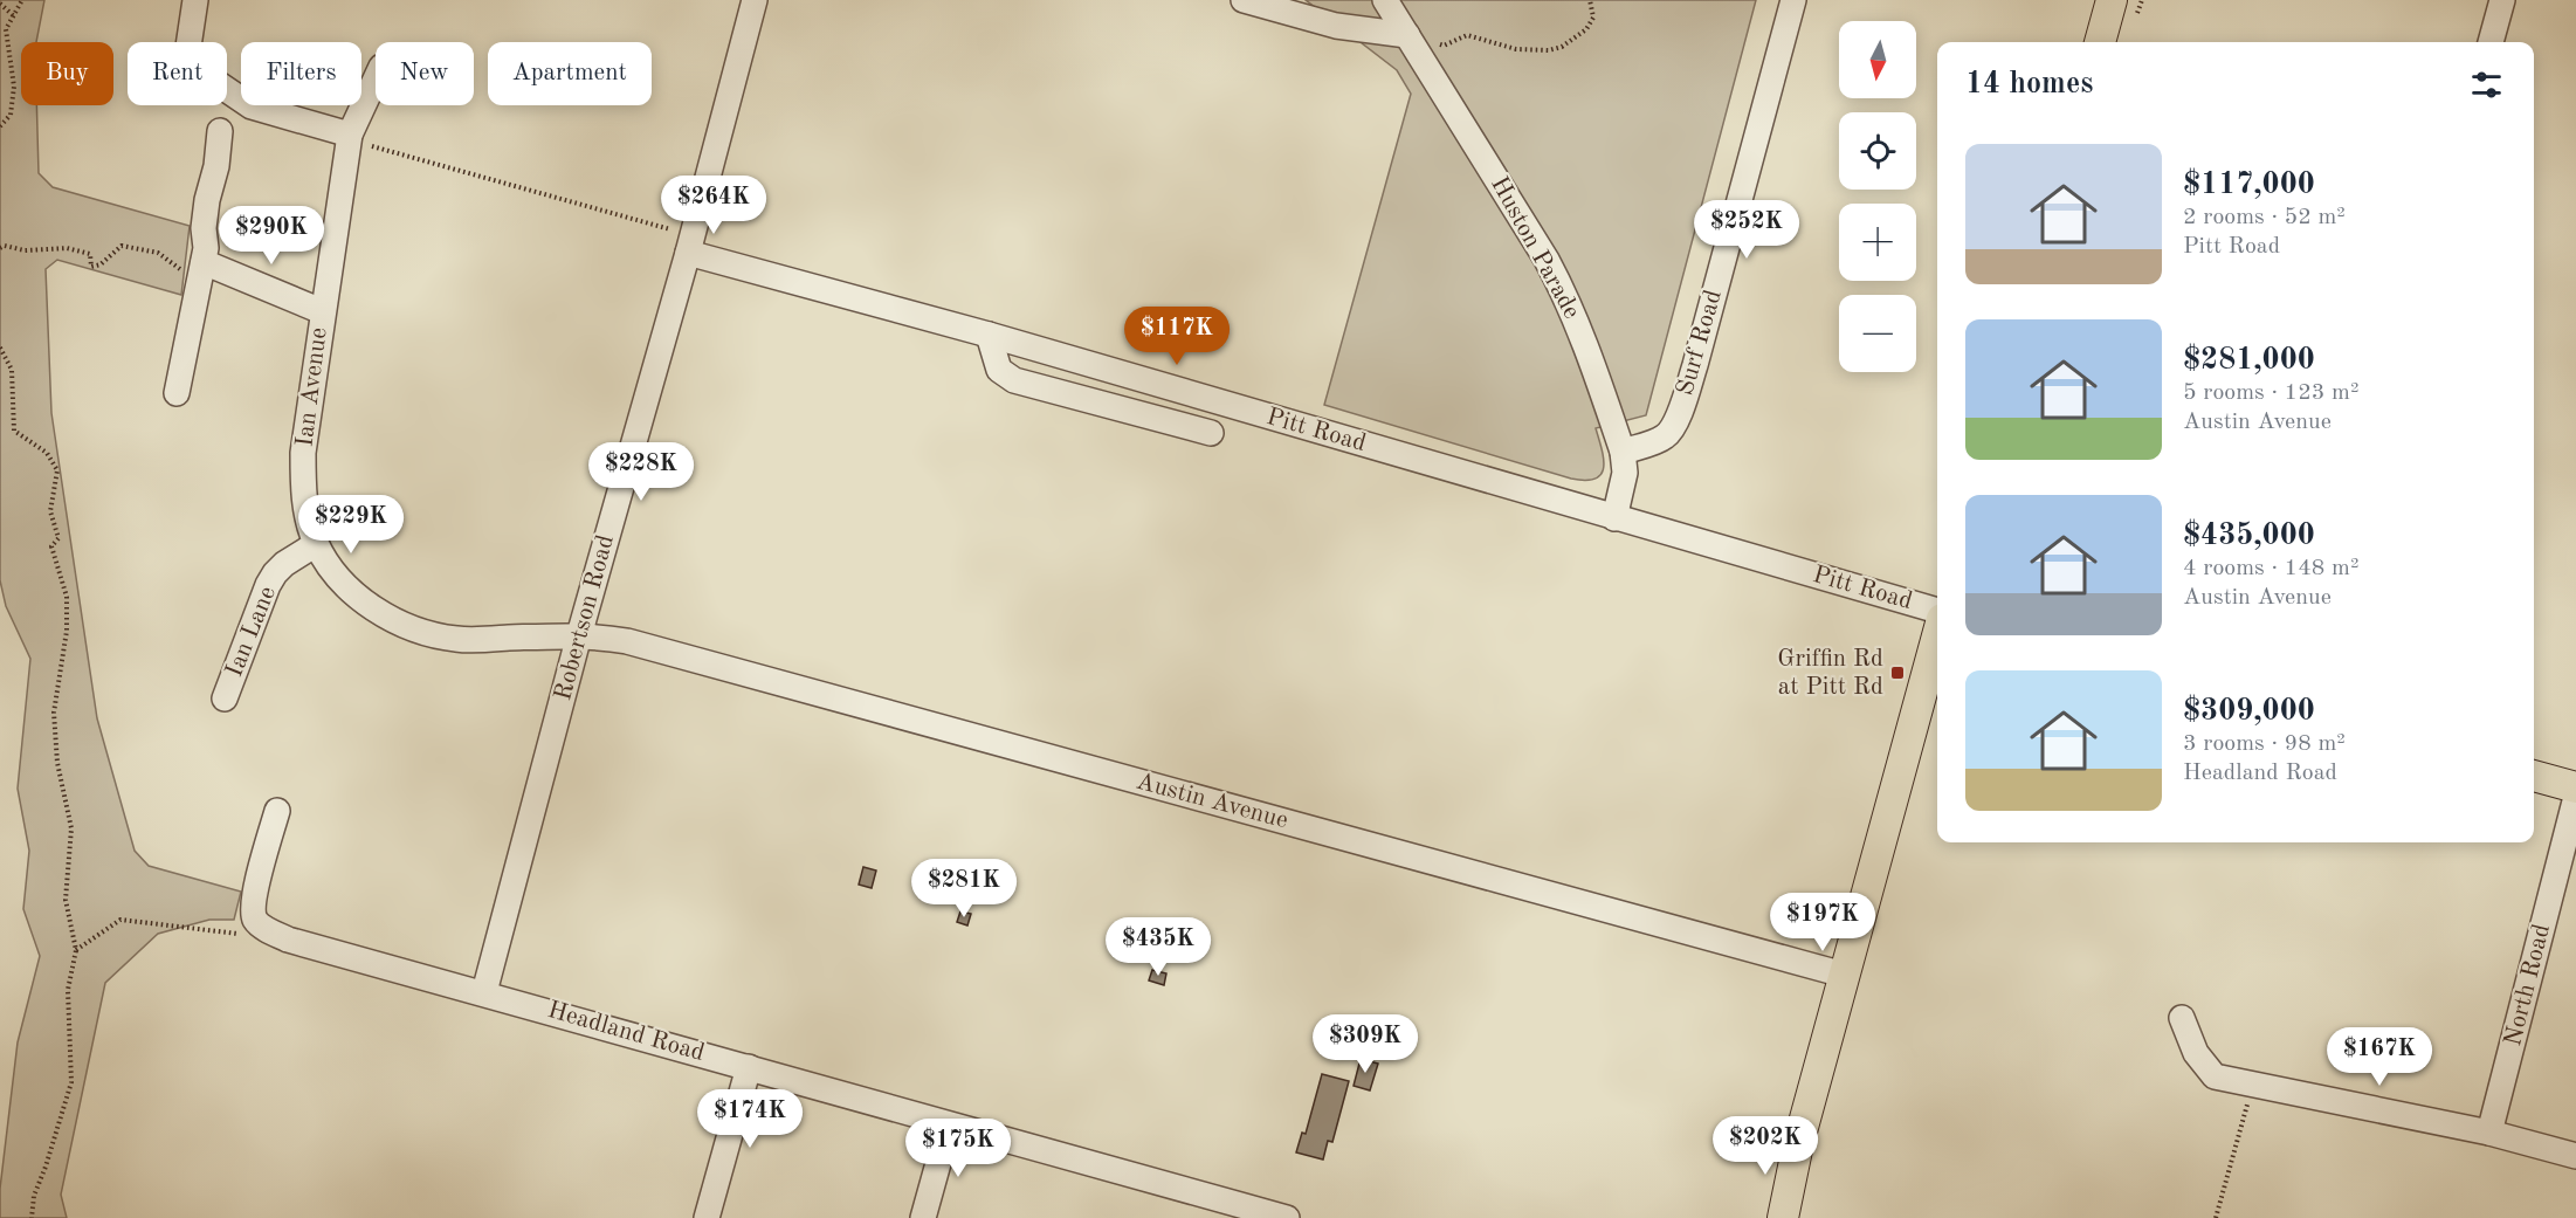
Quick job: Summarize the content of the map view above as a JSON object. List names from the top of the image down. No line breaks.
{"streets":{"street":["Huston Parade","Surf Road","Ian Avenue","Pitt Road","Robertson Road","Ian Lane","Austin Avenue","North Road","Headland Road"]},"crossings":[["Huston Parade","Surf Road"],["Huston Parade","Pitt Road"],["Ian Avenue","Robertson Road"],["Ian Avenue","Ian Lane"],["Ian Avenue","Austin Avenue"],["Pitt Road","Robertson Road"],["Robertson Road","Austin Avenue"],["Robertson Road","Headland Road"]],"places":{"transit":["Griffin Rd at Pitt Rd"]},"north":"bottom","page":{"map_buttons":["+","−"],"chip":["Buy","Rent","Filters","New","Apartment"],"heading":"14 homes","list":[{"name":"$117,000","note":"2 rooms · 52 m² · Pitt Road"},{"name":"$281,000","note":"5 rooms · 123 m² · Austin Avenue"},{"name":"$435,000","note":"4 rooms · 148 m² · Austin Avenue"},{"name":"$309,000","note":"3 rooms · 98 m² · Headland Road"}],"price":["$264K","$252K","$290K","$117K","$228K","$229K","$281K","$197K","$435K","$309K","$167K","$174K","$202K","$175K"]}}
